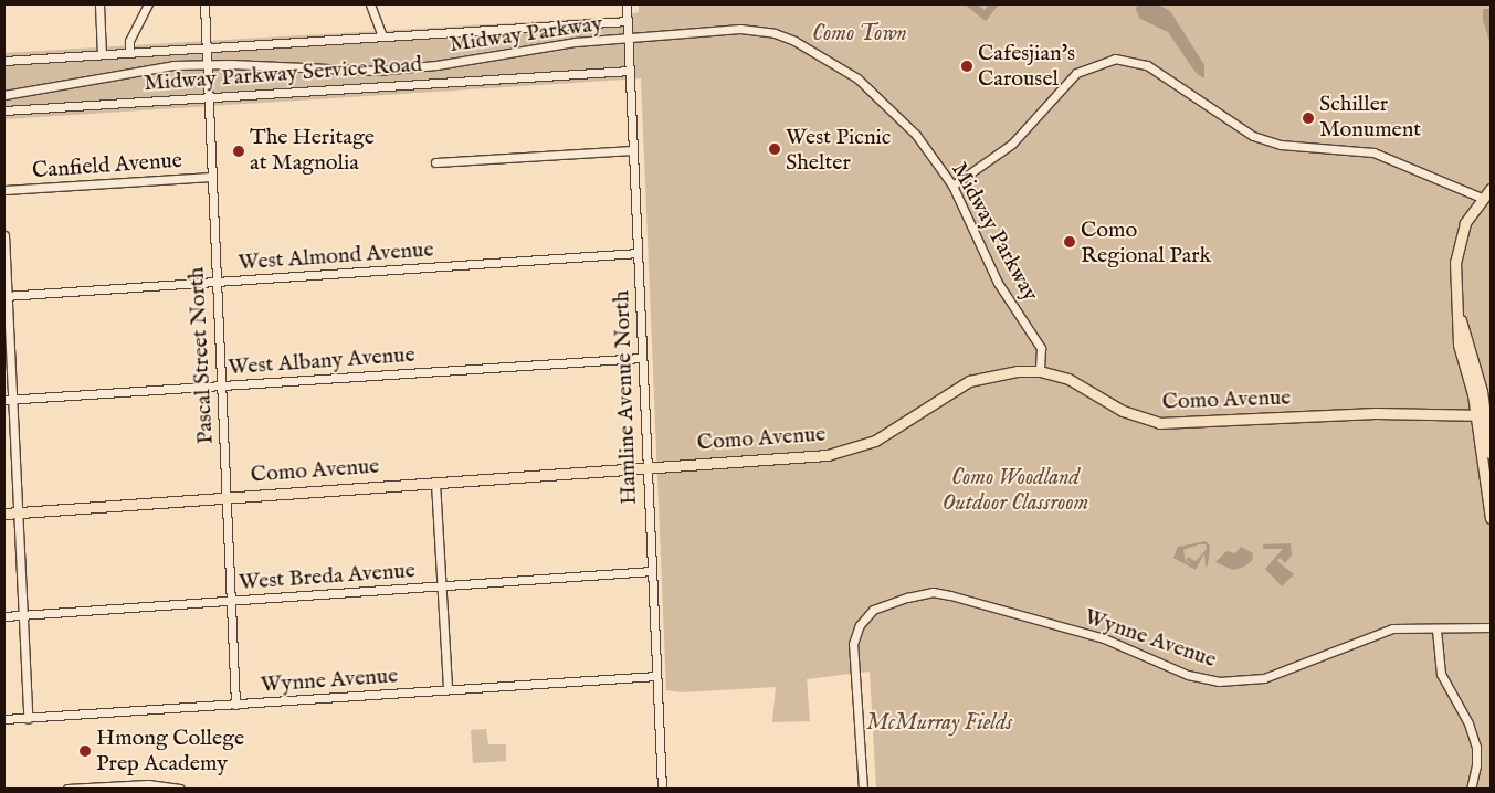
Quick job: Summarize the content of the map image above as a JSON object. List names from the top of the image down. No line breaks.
{"streets":{"main road":["Como Avenue"],"street":["Midway Parkway","Midway Parkway Service Road","Canfield Avenue","West Almond Avenue","Pascal Street North","West Albany Avenue","Hamline Avenue North","West Breda Avenue","Wynne Avenue"]},"crossings":[["Midway Parkway","Pascal Street North"],["Midway Parkway","Hamline Avenue North"],["Midway Parkway","Como Avenue"],["Midway Parkway Service Road","Pascal Street North"],["Midway Parkway Service Road","Hamline Avenue North"],["Canfield Avenue","Pascal Street North"],["West Almond Avenue","Pascal Street North"],["West Almond Avenue","Hamline Avenue North"],["Pascal Street North","West Albany Avenue"],["Pascal Street North","Como Avenue"],["Pascal Street North","West Breda Avenue"],["Pascal Street North","Wynne Avenue"],["West Albany Avenue","Hamline Avenue North"],["Hamline Avenue North","Como Avenue"],["Hamline Avenue North","West Breda Avenue"],["Hamline Avenue North","Wynne Avenue"]],"parks":["Como Town","Como Woodland Outdoor Classroom","McMurray Fields"],"places":["Cafesjian's Carousel","Schiller Monument","West Picnic Shelter","The Heritage at Magnolia","Como Regional Park","Hmong College Prep Academy"]}
